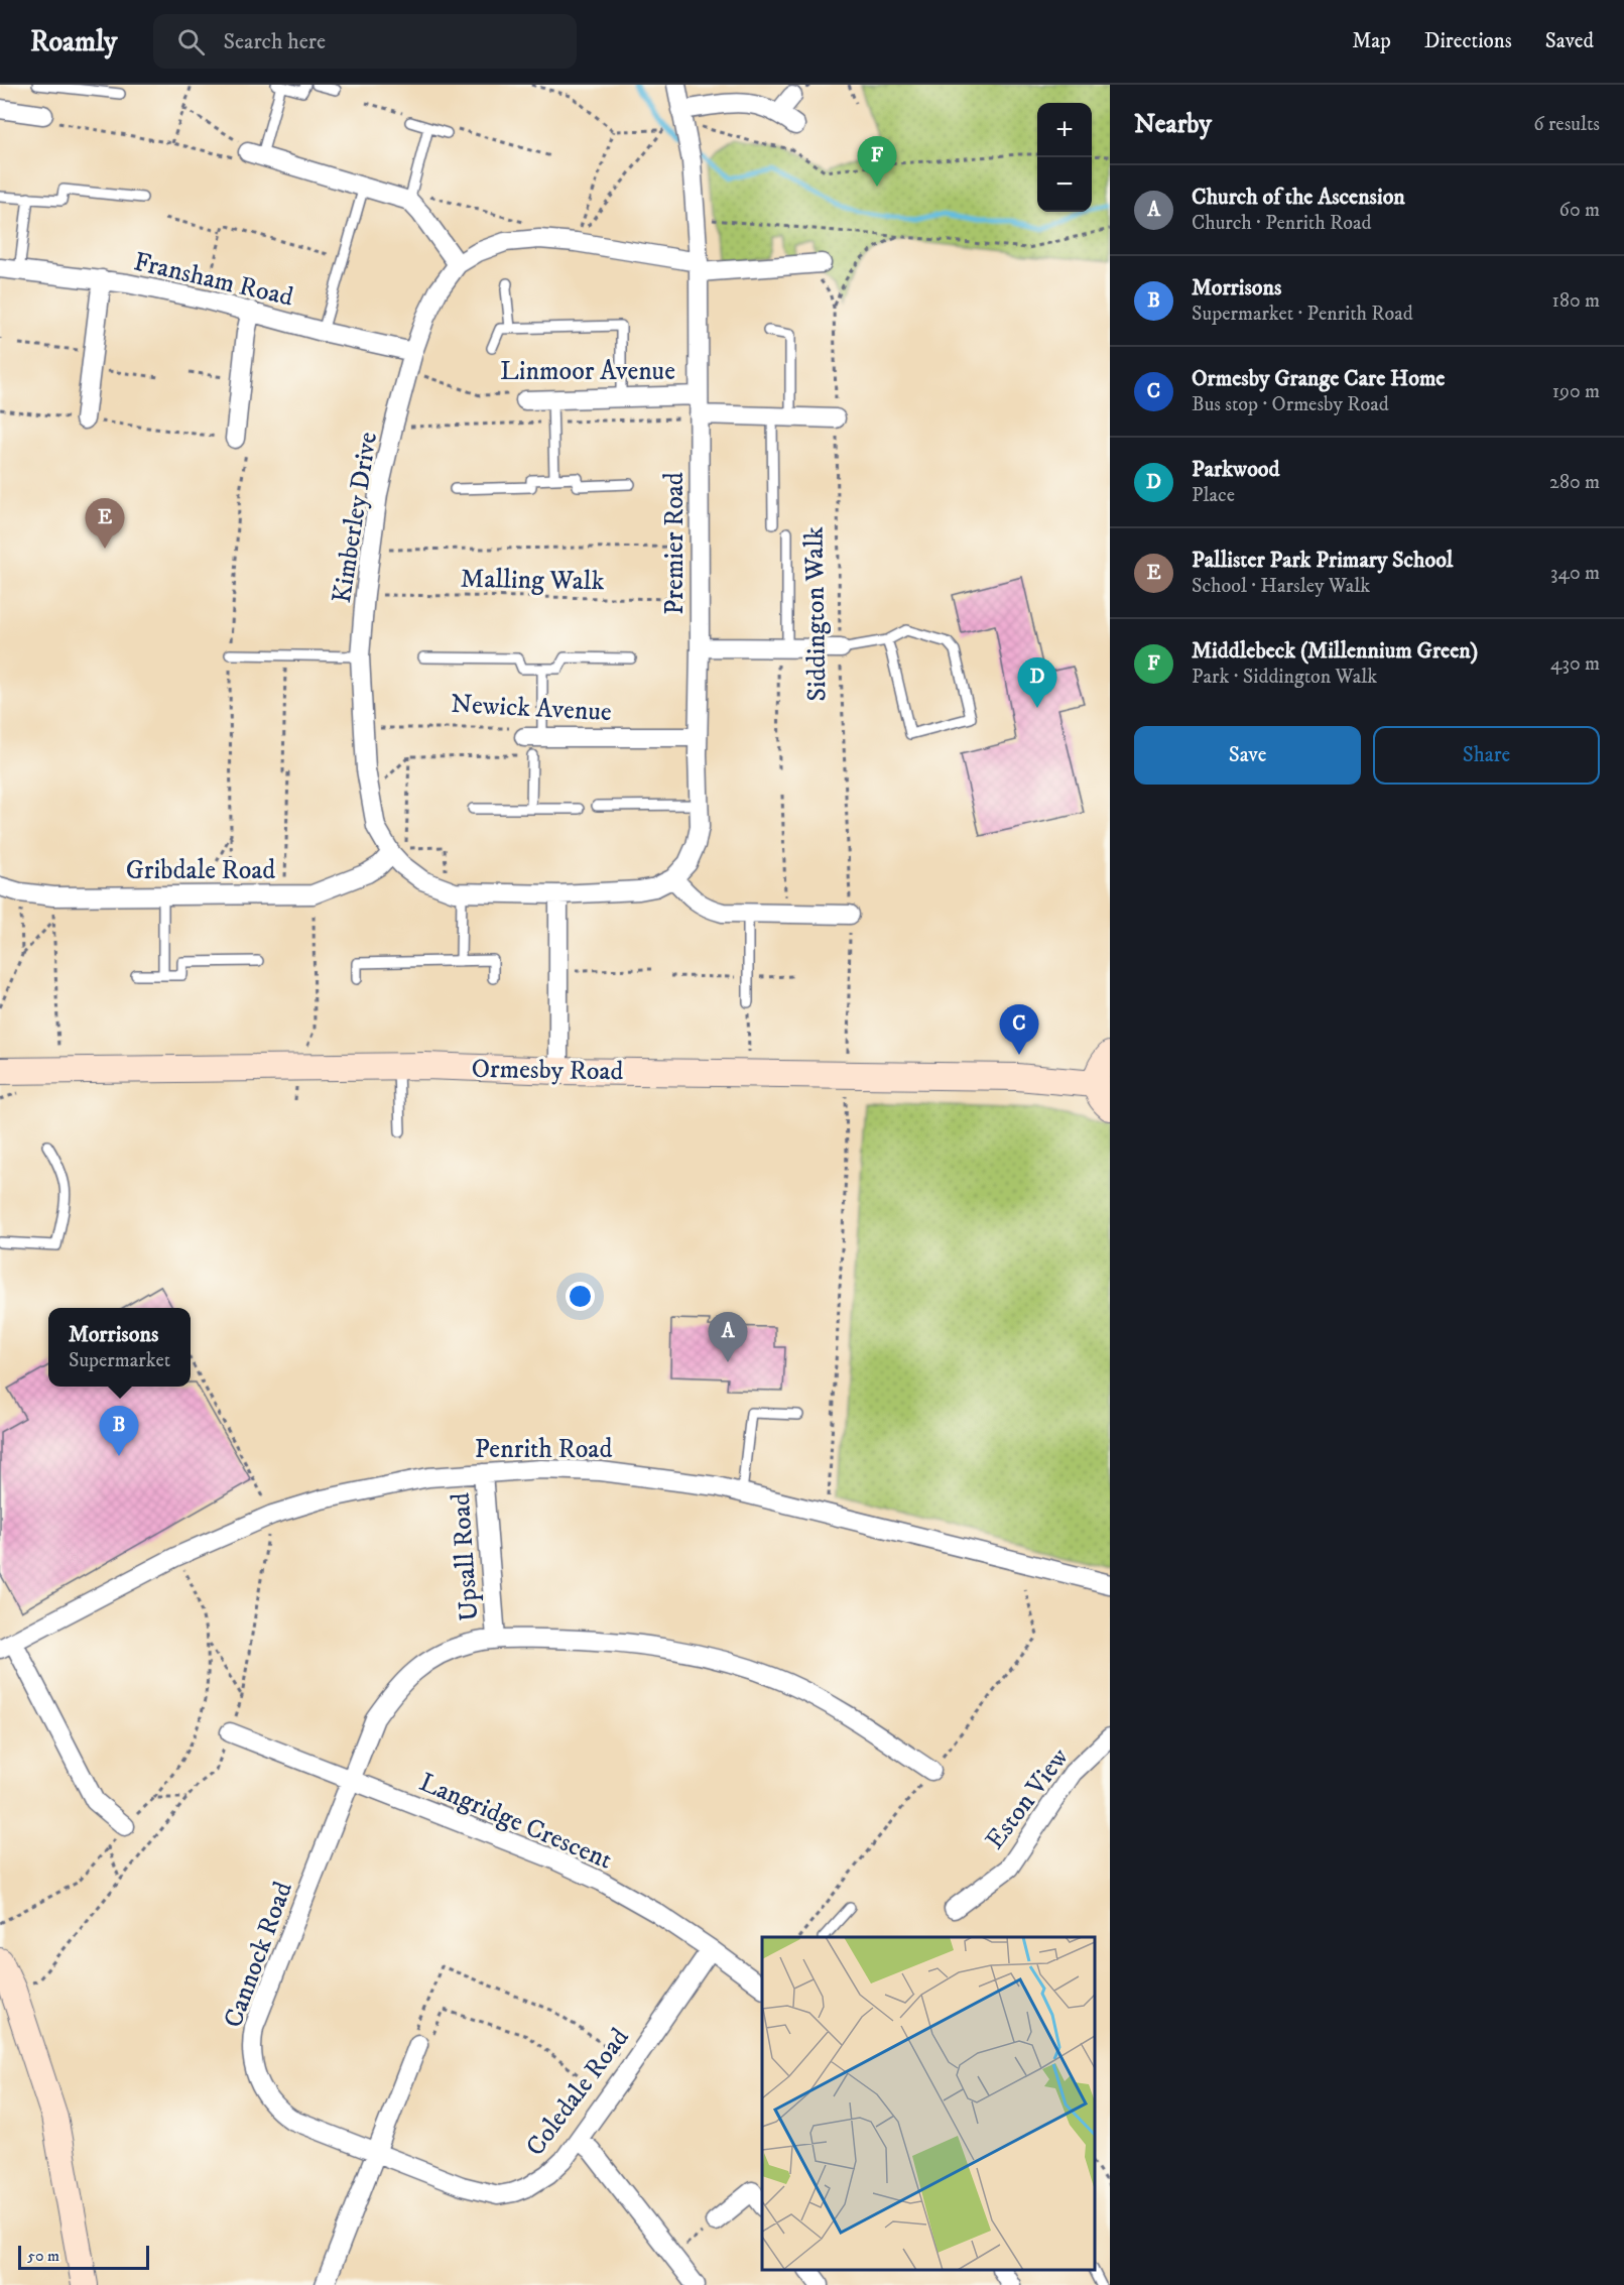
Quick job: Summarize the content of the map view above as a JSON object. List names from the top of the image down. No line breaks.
{"streets":{"street":["Fransham Road","Linmoor Avenue","Kimberley Drive","Premier Road","Newick Avenue","Gribdale Road","Ormesby Road","Penrith Road","Upsall Road","Eston View","Langridge Crescent","Cannock Road","Coledale Road"],"path":["Malling Walk","Siddington Walk"]},"crossings":[["Fransham Road","Kimberley Drive"],["Linmoor Avenue","Kimberley Drive"],["Linmoor Avenue","Premier Road"],["Kimberley Drive","Premier Road"],["Kimberley Drive","Malling Walk"],["Kimberley Drive","Newick Avenue"],["Kimberley Drive","Gribdale Road"],["Premier Road","Malling Walk"],["Premier Road","Newick Avenue"],["Siddington Walk","Ormesby Road"],["Siddington Walk","Penrith Road"],["Penrith Road","Upsall Road"],["Upsall Road","Cannock Road"],["Langridge Crescent","Cannock Road"],["Langridge Crescent","Coledale Road"],["Cannock Road","Coledale Road"]],"scale_bar":"50 m","page":{"header":"Roamly","search":"Search here","nav":["Map","Directions","Saved"],"heading":["Nearby","6 results"],"map_buttons":["+","−"],"pins":["F","E","D","C","A","B"],"list":[{"mark":"A","name":"Church of the Ascension","note":"Church · Penrith Road","value":"60 m"},{"mark":"B","name":"Morrisons","note":"Supermarket · Penrith Road","value":"180 m"},{"mark":"C","name":"Ormesby Grange Care Home","note":"Bus stop · Ormesby Road","value":"190 m"},{"mark":"D","name":"Parkwood","note":"Place","value":"280 m"},{"mark":"E","name":"Pallister Park Primary School","note":"School · Harsley Walk","value":"340 m"},{"mark":"F","name":"Middlebeck (Millennium Green)","note":"Park · Siddington Walk","value":"430 m"}],"buttons":["Save","Share"],"popup":["Morrisons","Supermarket"],"scale":"50 m"}}
